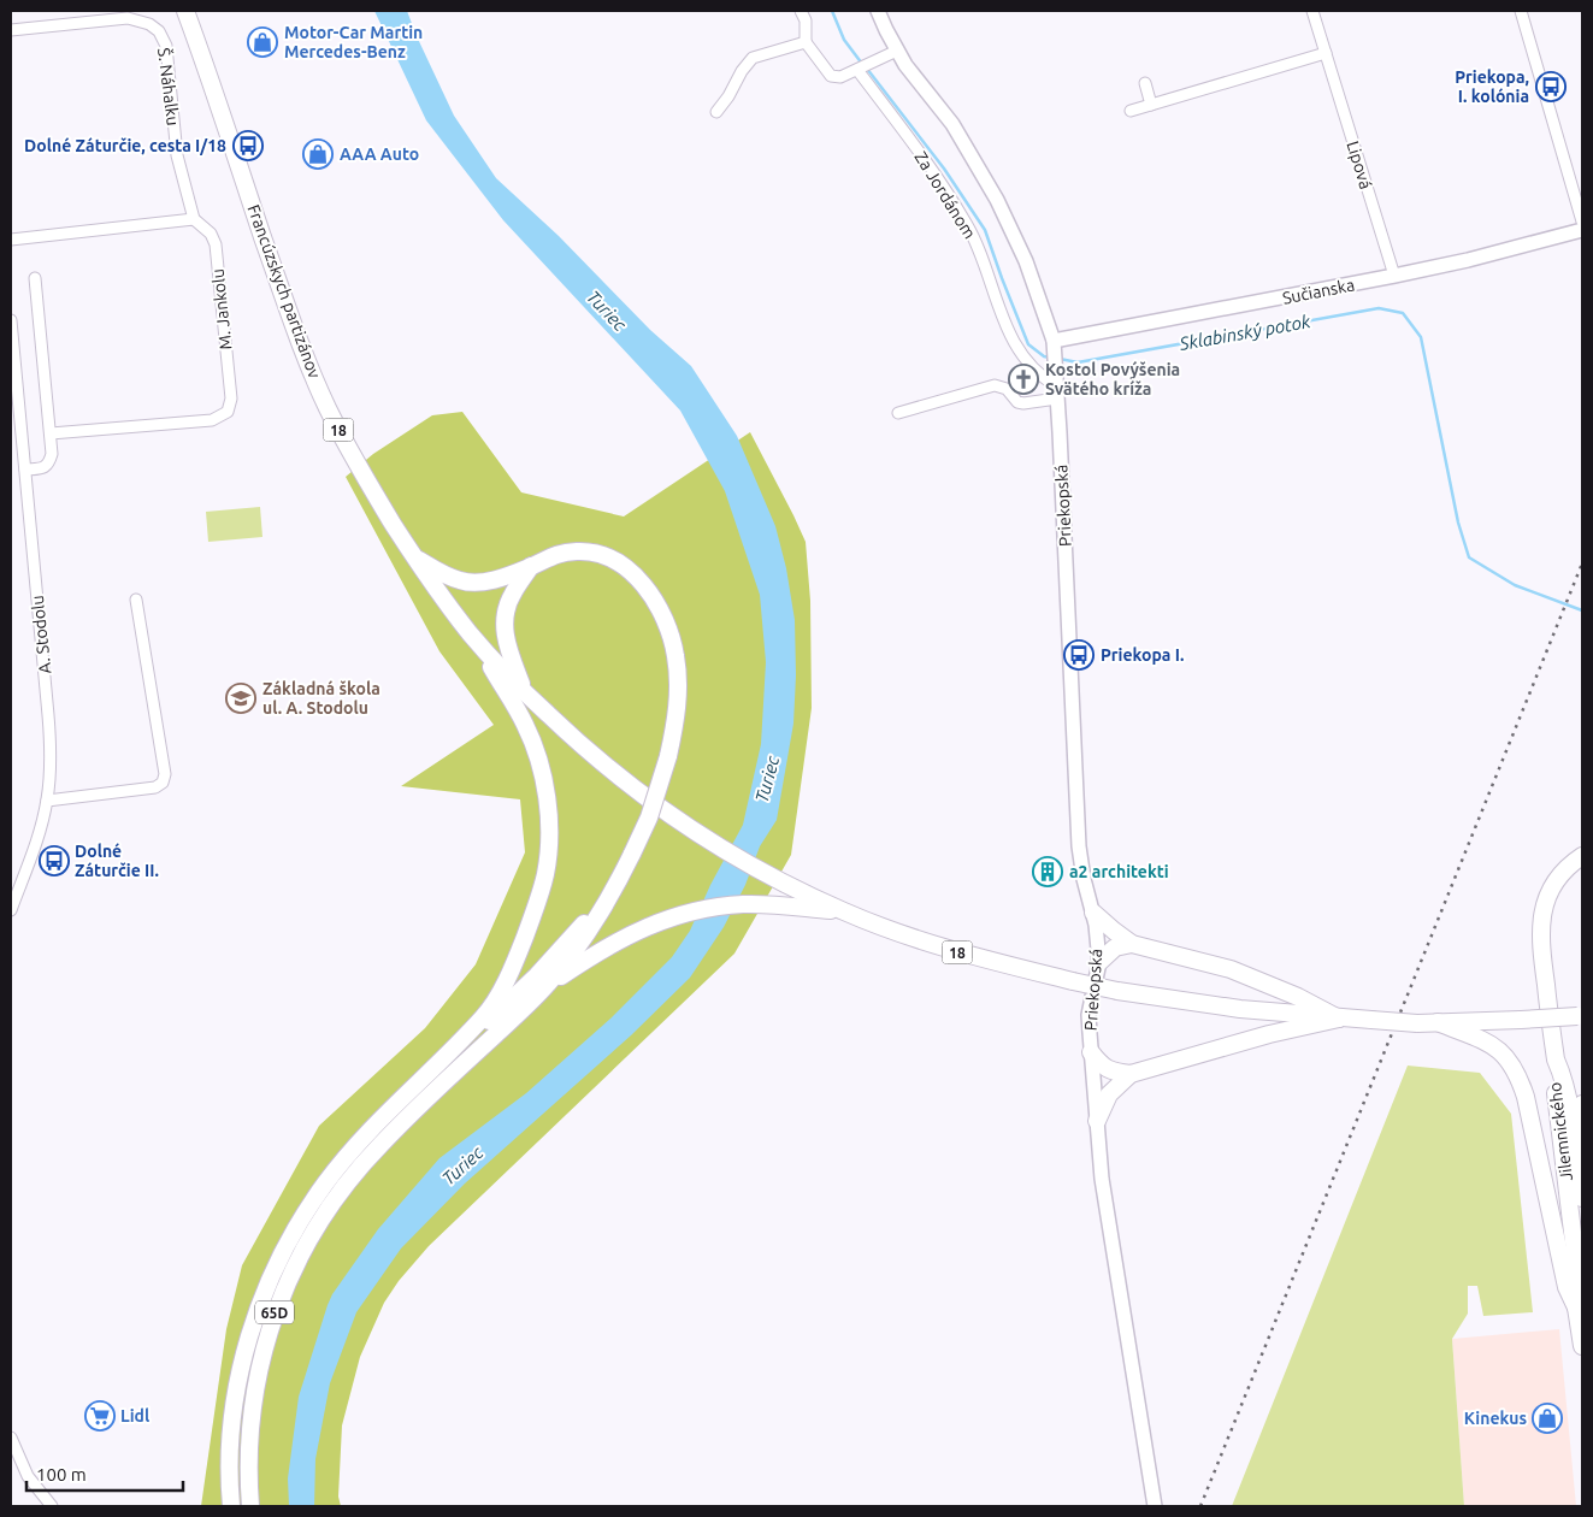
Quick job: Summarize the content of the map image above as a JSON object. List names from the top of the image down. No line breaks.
{"streets":{"main road":["Francúzskych partizánov","18","Jilemnického","65D"],"street":["Š. Náhalku","Lipová","Za Jordánom","Sučianska","M. Jankolu","Priekopská","A. Stodolu"]},"crossings":[["Š. Náhalku","M. Jankolu"],["Lipová","Sučianska"],["Za Jordánom","Priekopská"],["Francúzskych partizánov","18"],["Sučianska","Priekopská"]],"water":["Turiec","Sklabinský potok"],"places":{"shop":["Motor-Car Martin Mercedes-Benz","AAA Auto","Kinekus"],"bus stop":["Priekopa, I. kolónia","Dolné Záturčie, cesta I/18","Priekopa I.","Dolné Záturčie II."],"church":["Kostol Povýšenia Svätého kríža"],"school or university":["Základná škola ul. A. Stodolu"],"building":["a2 architekti"],"supermarket":["Lidl"]},"scale_bar":"100 m"}
